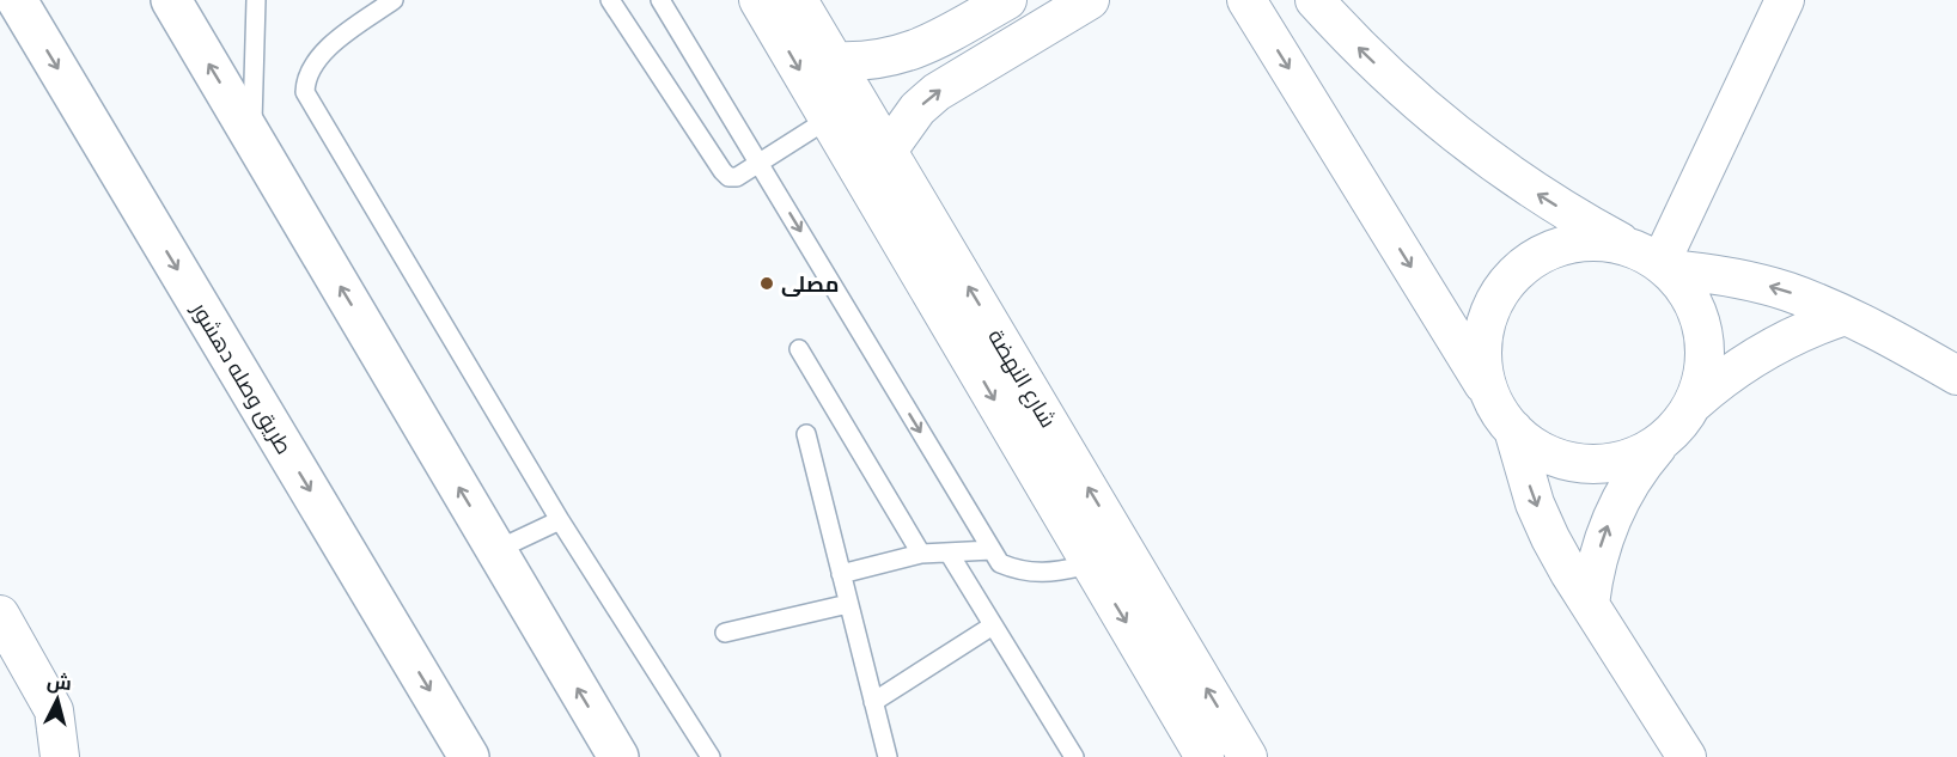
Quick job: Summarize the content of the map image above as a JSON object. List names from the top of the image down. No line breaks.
{"streets":{"main road":["طريق وصله دهشور"],"street":["شارع النهضة"]},"places":["مصلى"],"north":"top"}
